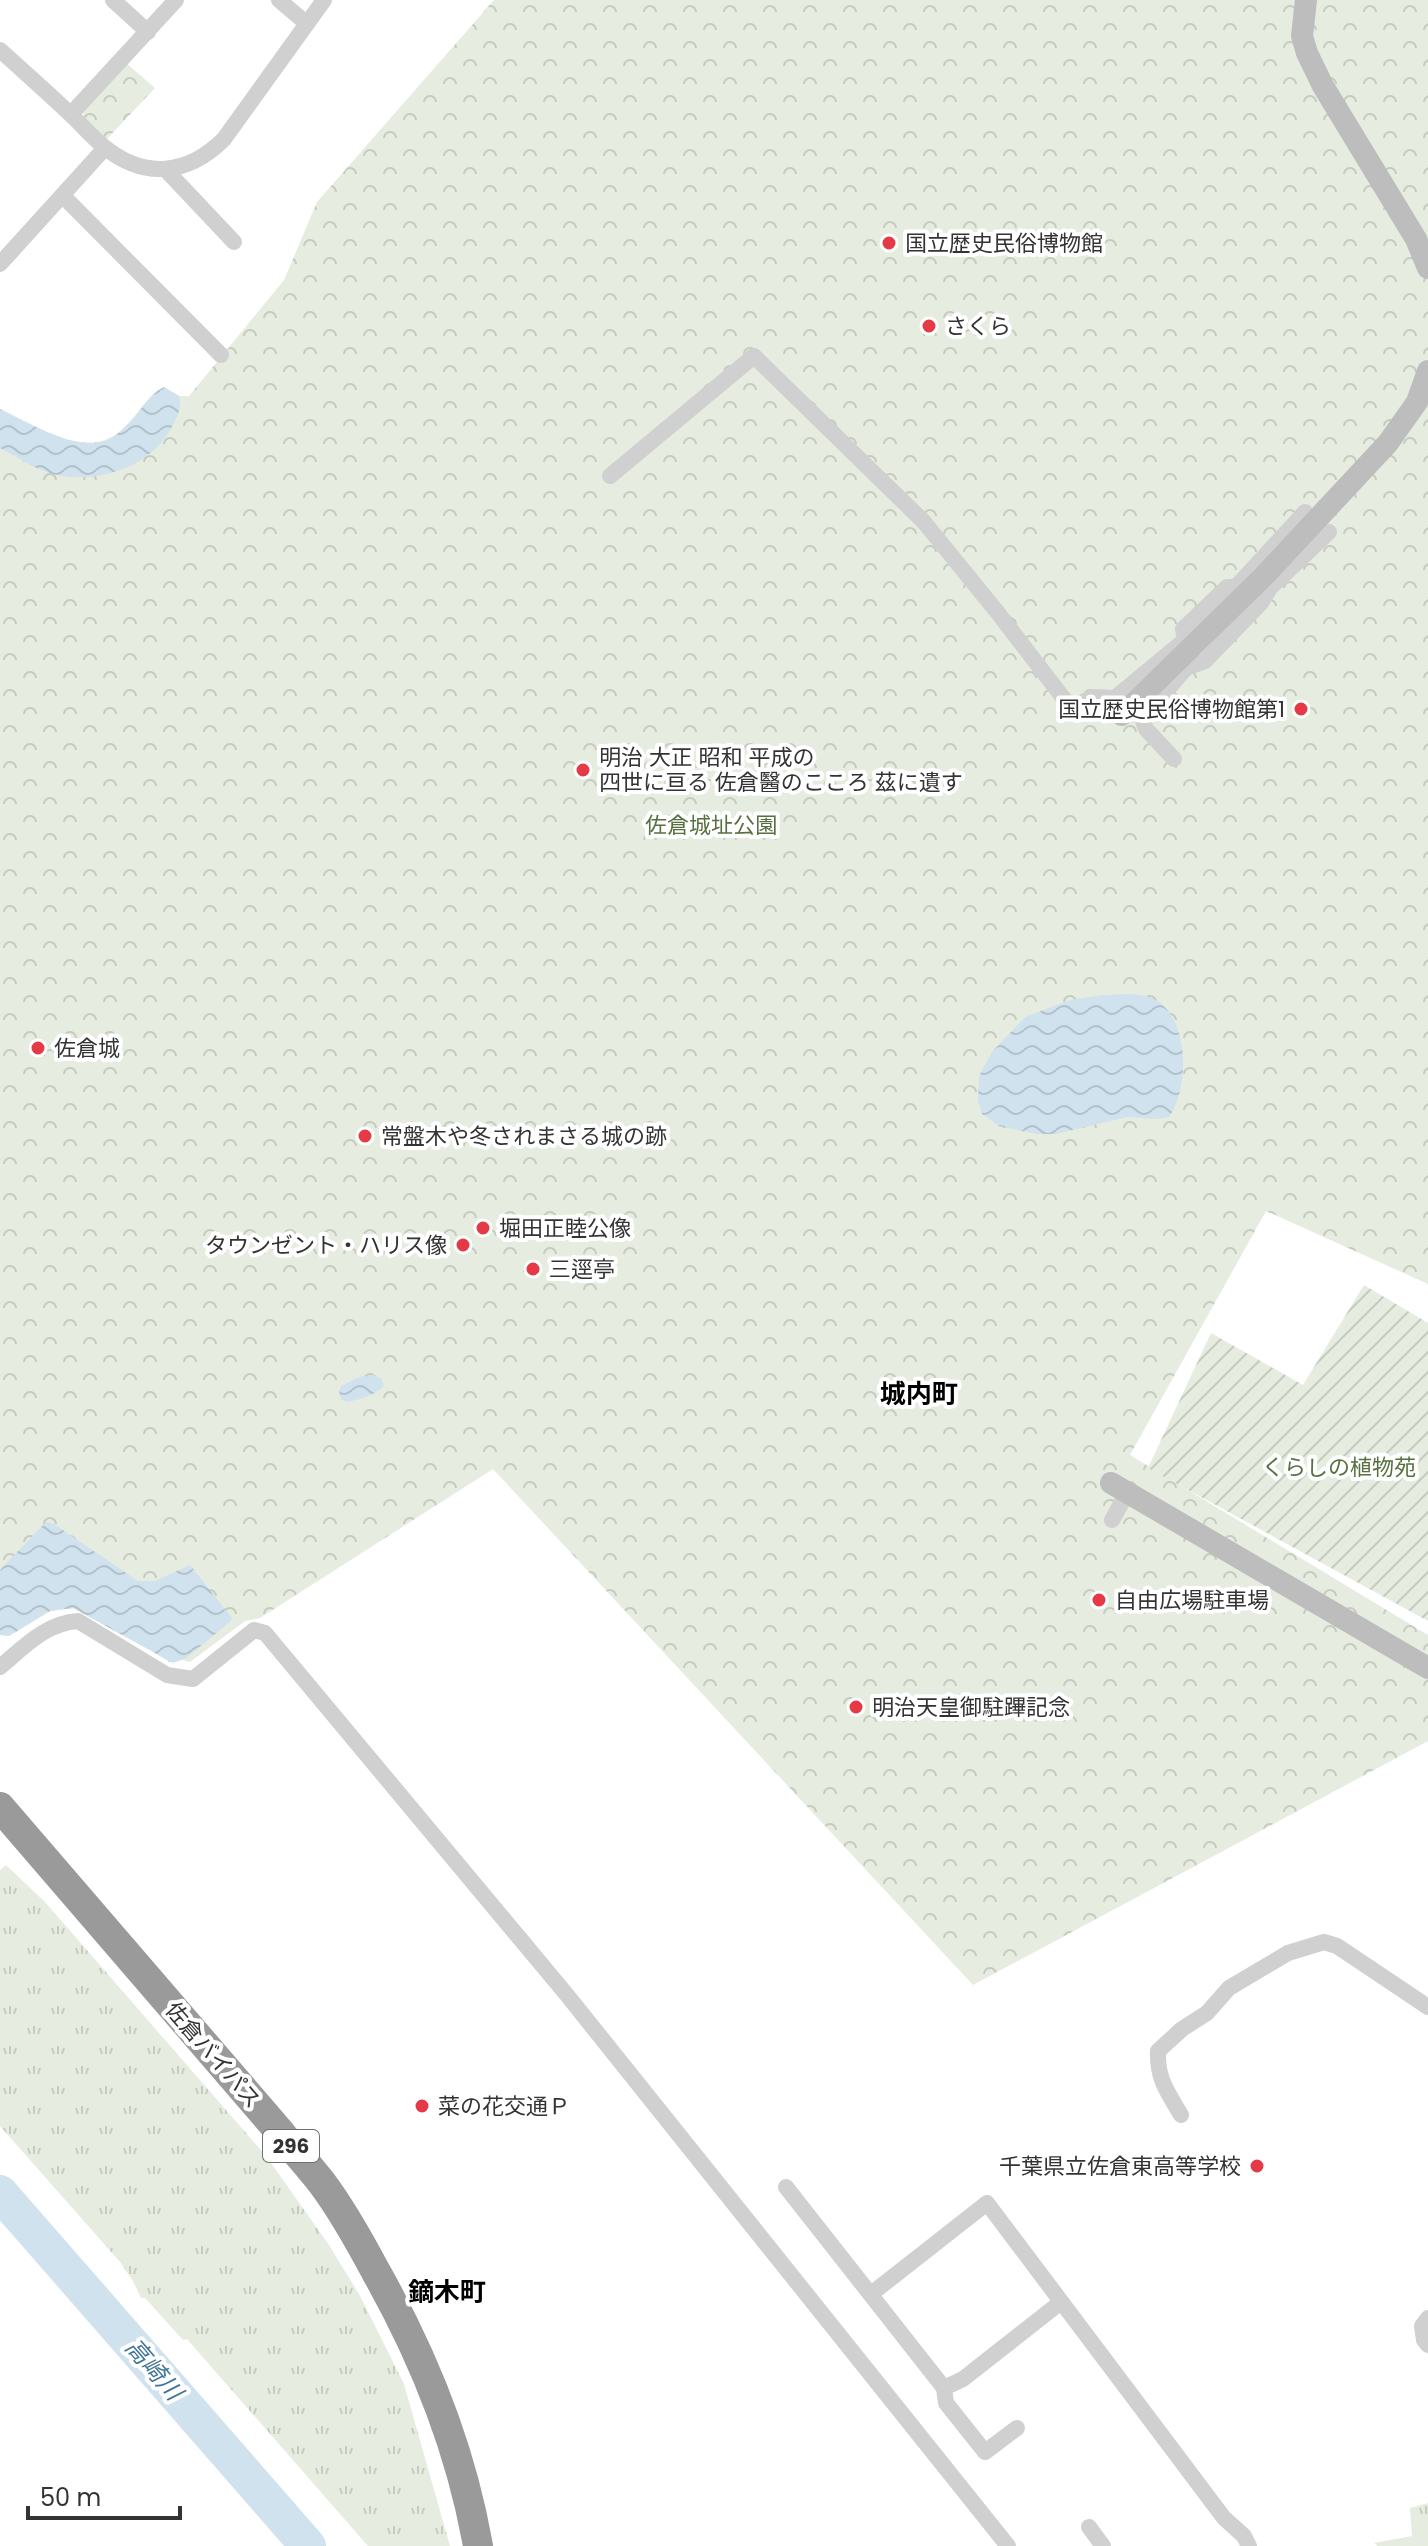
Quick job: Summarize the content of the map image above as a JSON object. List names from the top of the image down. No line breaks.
{"streets":{"highway":["佐倉バイパス","296"]},"districts":["城内町","鏑木町"],"water":["高崎川"],"parks":["佐倉城址公園","くらしの植物苑"],"places":["国立歴史民俗博物館","さくら","国立歴史民俗博物館第1","明治 大正 昭和 平成の 四世に亘る 佐倉醫のこころ 茲に遺す","佐倉城","常盤木や冬されまさる城の跡","堀田正睦公像","タウンゼント・ハリス像","三逕亭","自由広場駐車場","明治天皇御駐蹕記念","菜の花交通Ｐ","千葉県立佐倉東高等学校"],"scale_bar":"50 m"}
